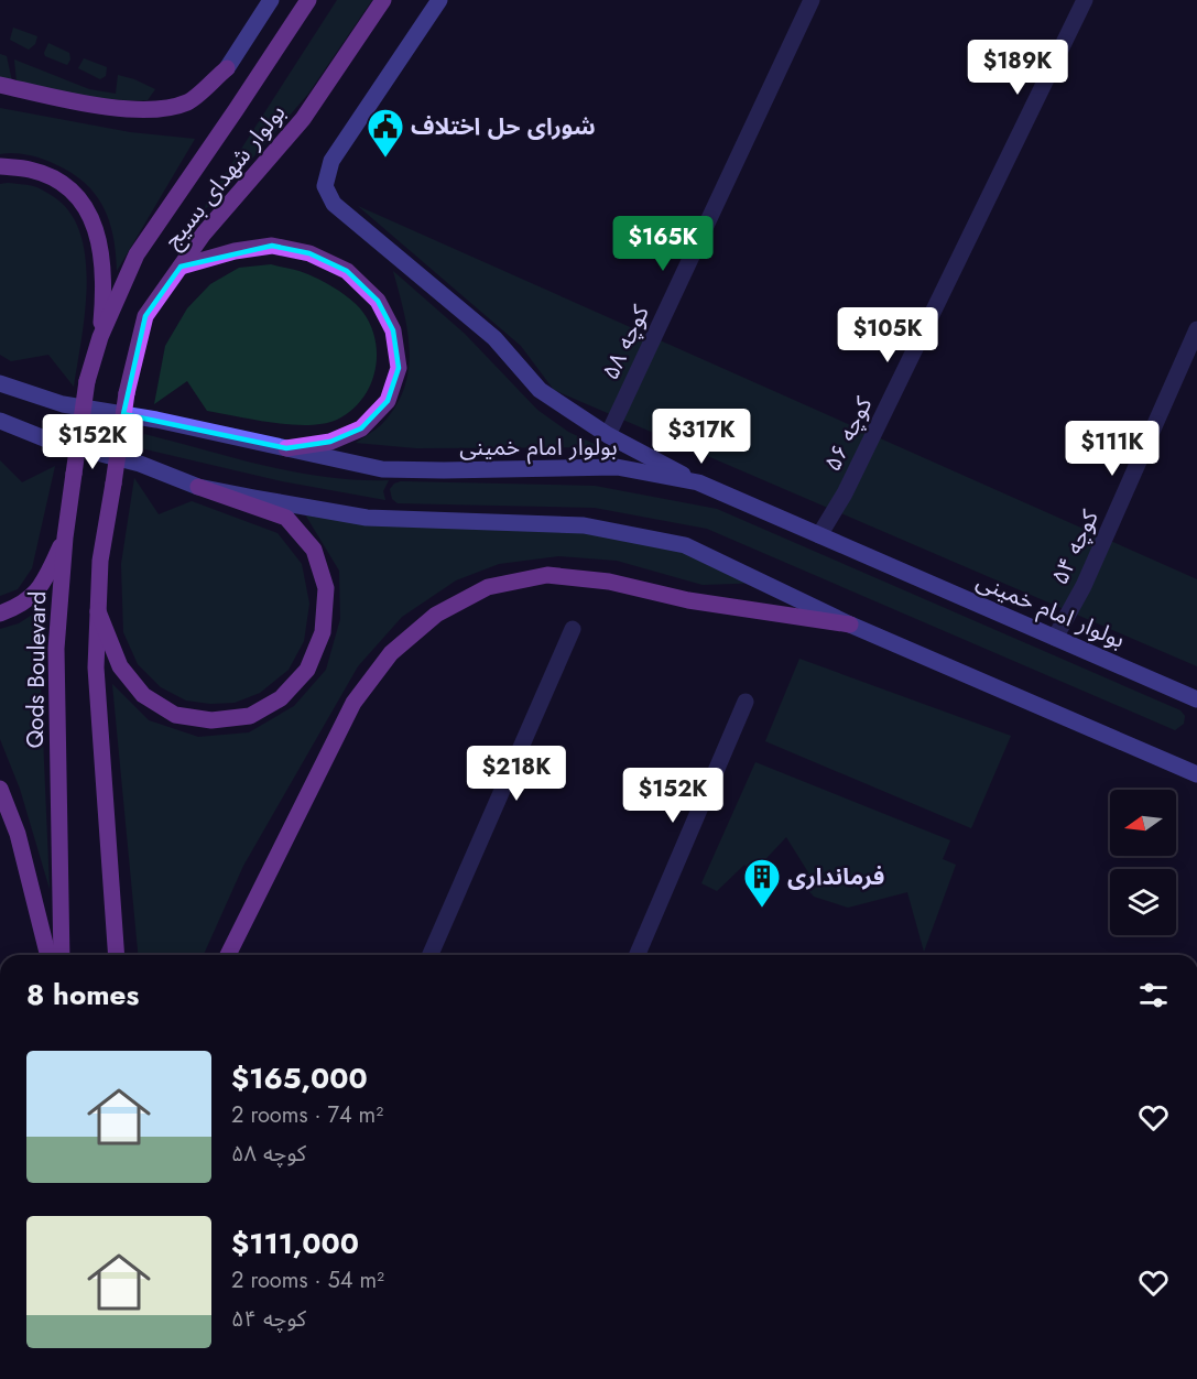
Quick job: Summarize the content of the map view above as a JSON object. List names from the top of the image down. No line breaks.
{"streets":{"main road":["بولوار شهدای بسیج","بولوار امام خمینی","Qods Boulevard"],"street":["کوچه ۵۸","کوچه ۵۶","کوچه ۵۴"]},"crossings":[["بولوار شهدای بسیج","Qods Boulevard"],["کوچه ۵۶","بولوار امام خمینی"],["بولوار امام خمینی","کوچه ۵۴"]],"places":{"public building":["شورای حل اختلاف"],"building":["فرمانداری"]},"north":"left","page":{"price":["$189K","$165K","$105K","$317K","$152K","$111K","$218K","$152K"],"heading":"8 homes","list":[{"name":"$165,000","note":"2 rooms · 74 m² · کوچه ۵۸"},{"name":"$111,000","note":"2 rooms · 54 m² · کوچه ۵۴"}]}}
